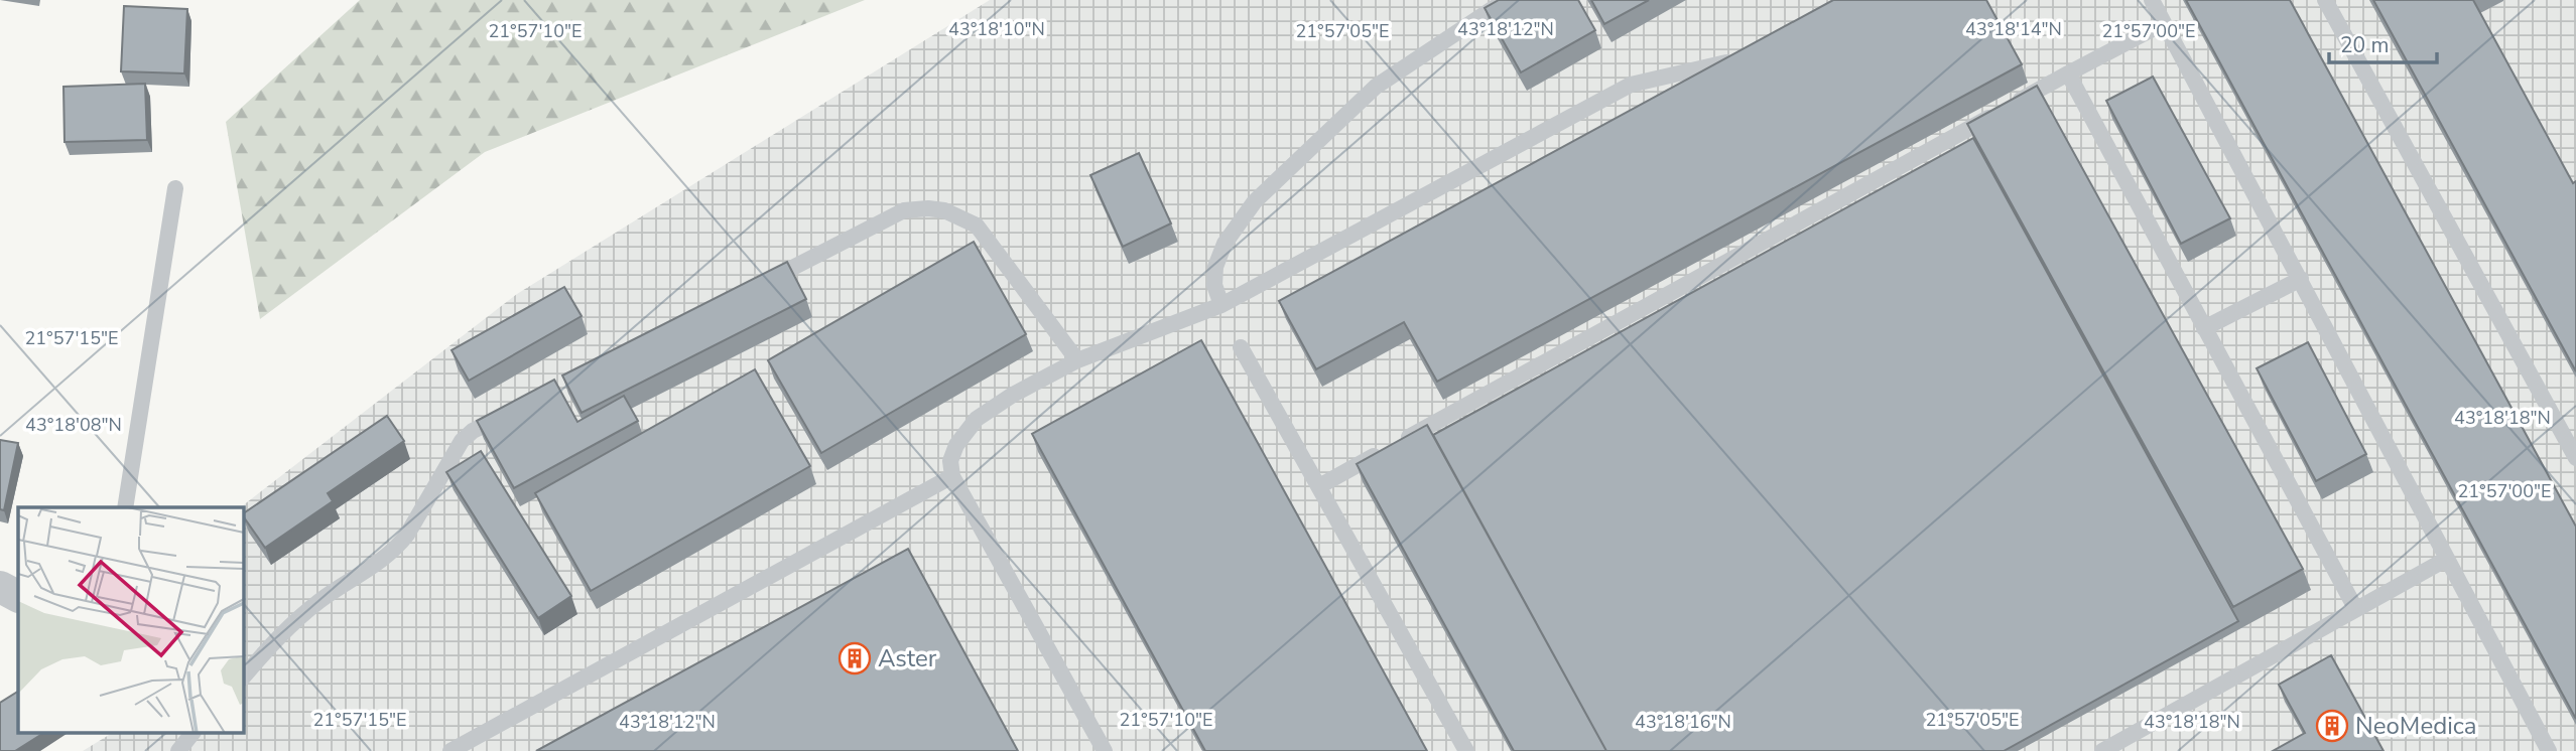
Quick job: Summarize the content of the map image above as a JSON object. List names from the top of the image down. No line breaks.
{"places":{"building":["Aster","NeoMedica"]},"scale_bar":"20 m","coordinates":["43°18'10\"N","43°18'12\"N","43°18'14\"N","21°57'10\"E","21°57'05\"E","21°57'00\"E","21°57'15\"E","43°18'18\"N","43°18'08\"N","43°18'16\"N"]}
